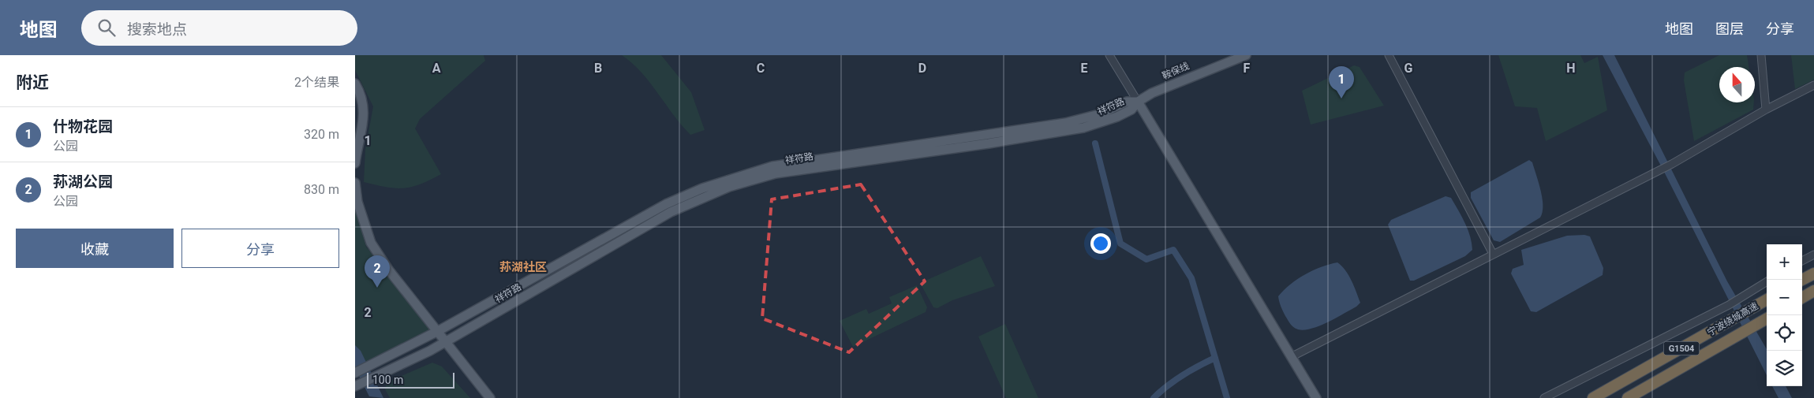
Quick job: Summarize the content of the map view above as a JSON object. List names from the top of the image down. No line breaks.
{"streets":{"highway":["宁波绕城高速","G1504"],"main road":["鞍保线","祥符路"]},"crossings":[["鞍保线","祥符路"]],"districts":["荪湖社区"],"scale_bar":"100 m","north":"top","page":{"header":"地图","search":"搜索地点","nav":["地图","图层","分享"],"heading":["附近","2个结果"],"pins":["1","2"],"list":[{"mark":"1","name":"什物花园","note":"公园","value":"320 m"},{"mark":"2","name":"荪湖公园","note":"公园","value":"830 m"}],"buttons":["收藏","分享"],"map_buttons":["+","−"],"scale":"100 m"},"grid":{"columns":["A","B","C","D","E","F","G","H"],"rows":["1","2"]}}
